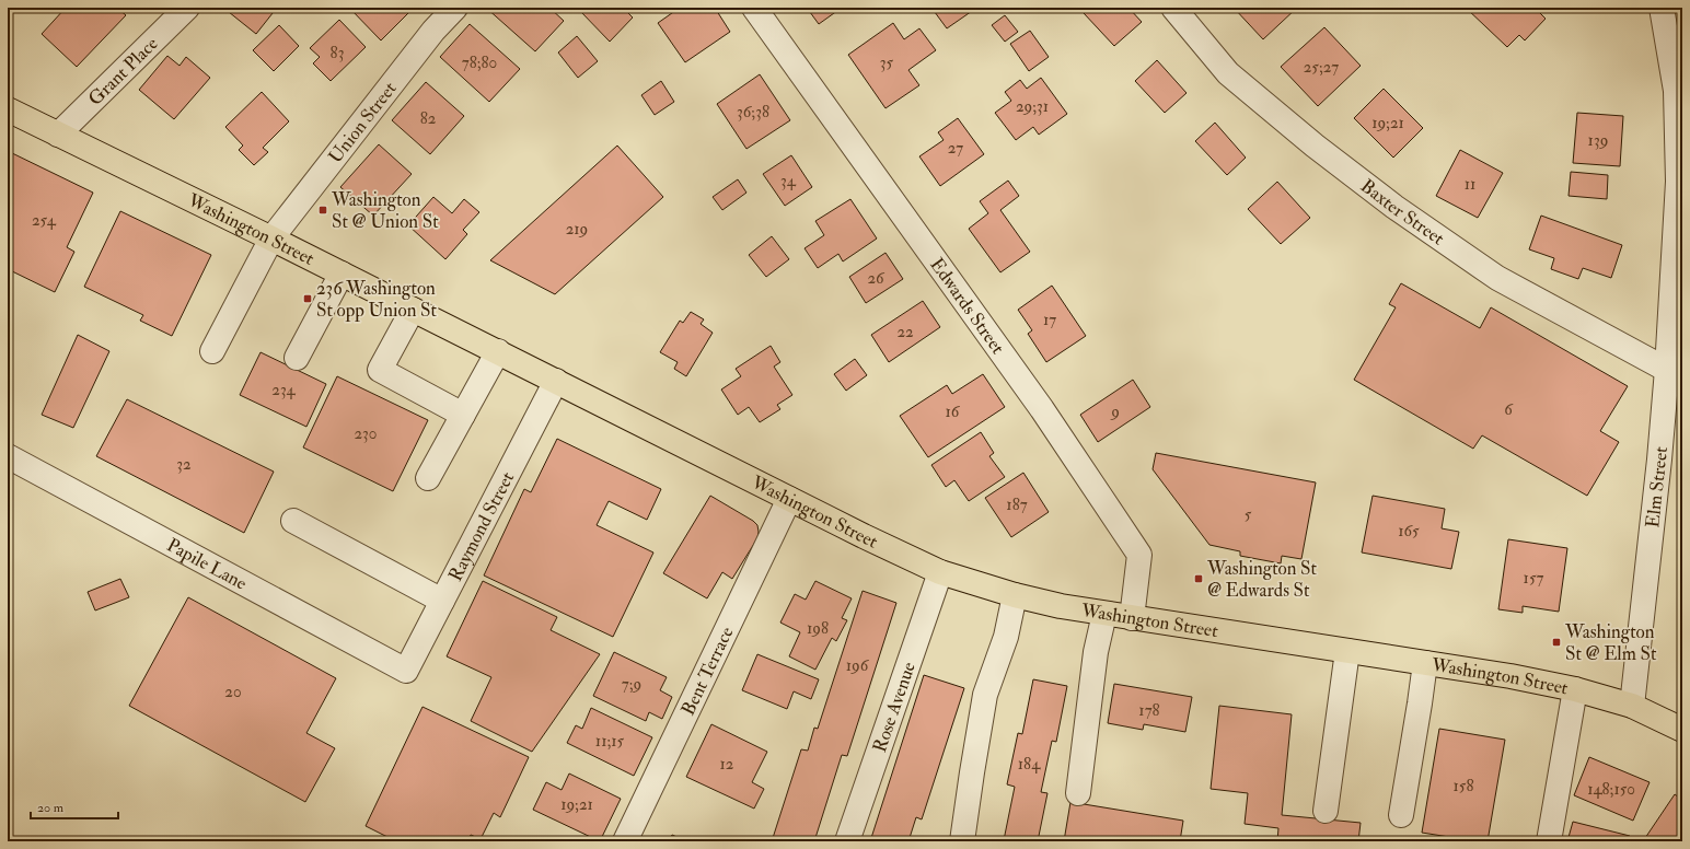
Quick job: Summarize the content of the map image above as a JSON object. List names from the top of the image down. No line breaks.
{"streets":{"main road":["Washington Street"],"street":["Grant Place","Union Street","Baxter Street","Edwards Street","Elm Street","Raymond Street","Papile Lane","Bent Terrace","Rose Avenue"]},"crossings":[["Grant Place","Washington Street"],["Union Street","Washington Street"],["Baxter Street","Elm Street"],["Washington Street","Edwards Street"],["Washington Street","Elm Street"],["Washington Street","Raymond Street"],["Washington Street","Bent Terrace"],["Washington Street","Rose Avenue"],["Raymond Street","Papile Lane"]],"places":{"transit":["Washington St @ Union St","236 Washington St opp Union St","Washington St @ Edwards St","Washington St @ Elm St"]},"house_numbers":["83","78;80","35","25;27","29;31","36;38","82","19;21","139","27","34","11","254","219","26","17","22","234","6","16","9","230","32","187","5","165","157","198","196","7;9","20","178","11;15","12","184","158","148;150","19;21"],"scale_bar":"20 m"}
